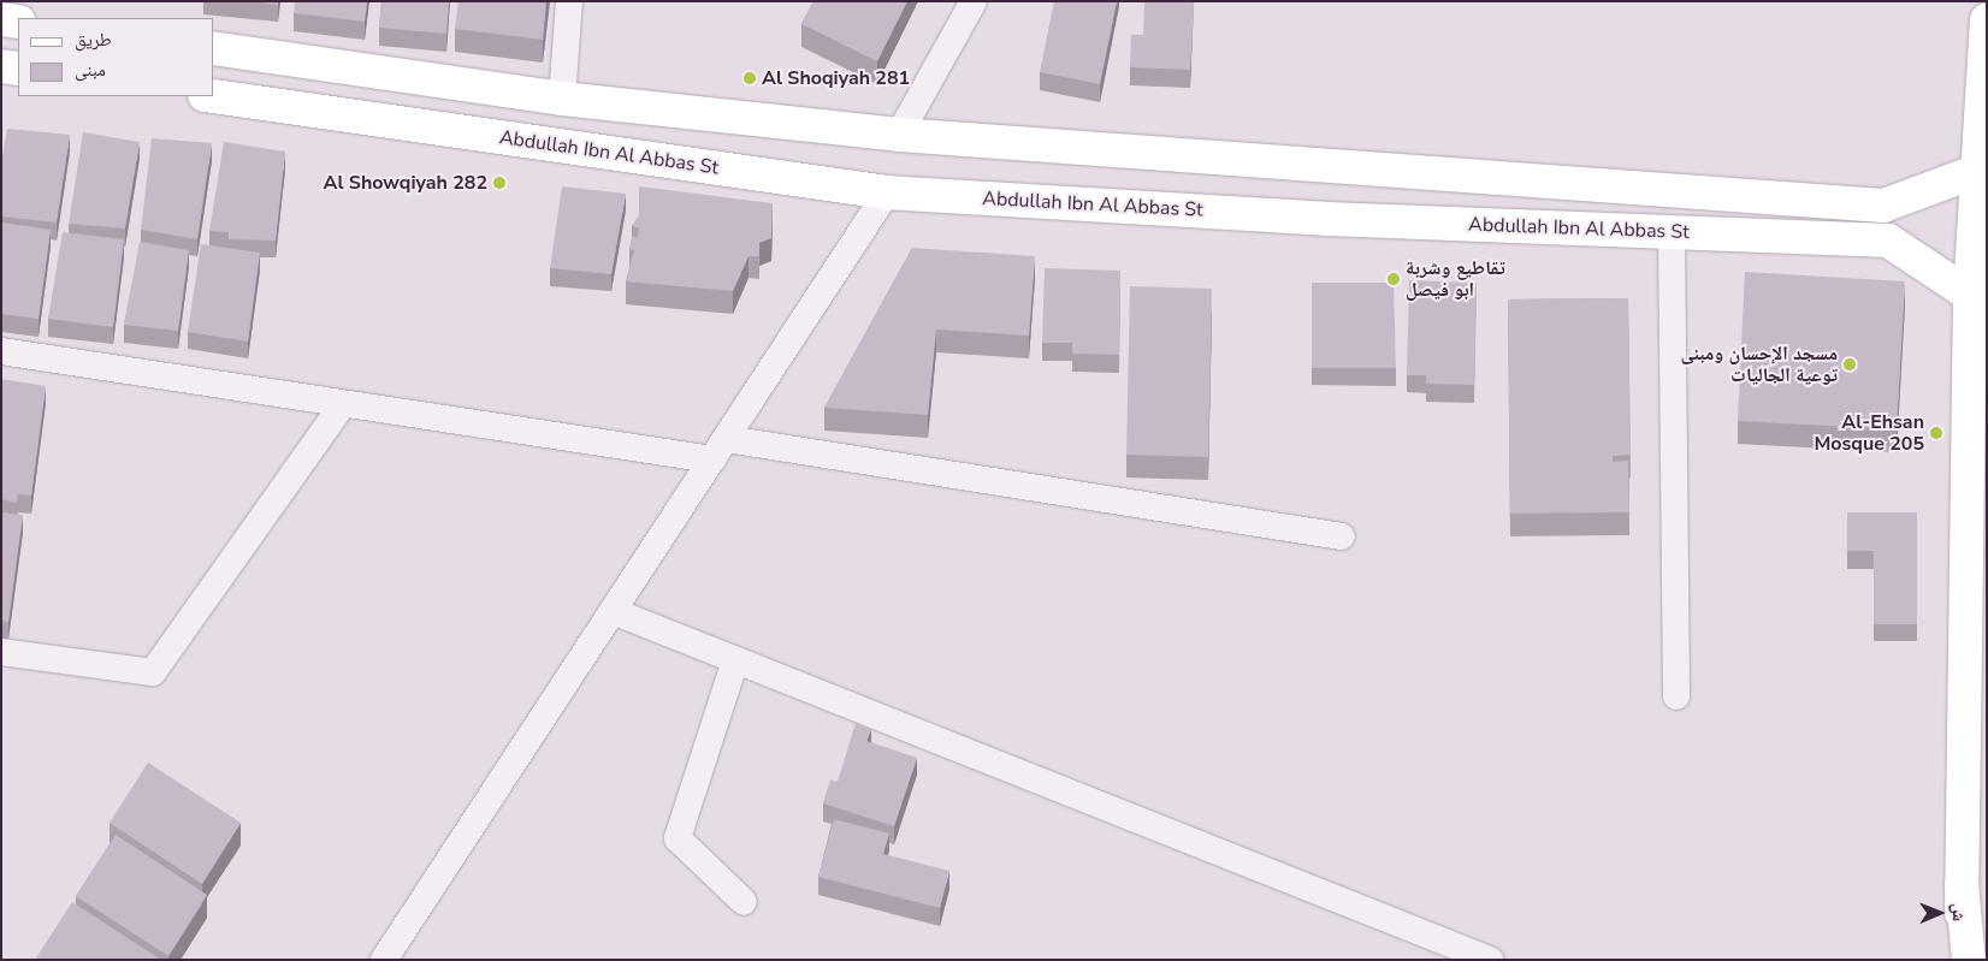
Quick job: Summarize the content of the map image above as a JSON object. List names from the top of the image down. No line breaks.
{"streets":{"main road":["Abdullah Ibn Al Abbas St"]},"places":["Al Shoqiyah 281","Al Showqiyah 282","تقاطيع وشربة ابو فيصل","مسجد الإحسان ومبنى توعية الجاليات","Al-Ehsan Mosque 205"],"legend":["طريق","مبنى"],"north":"right"}
